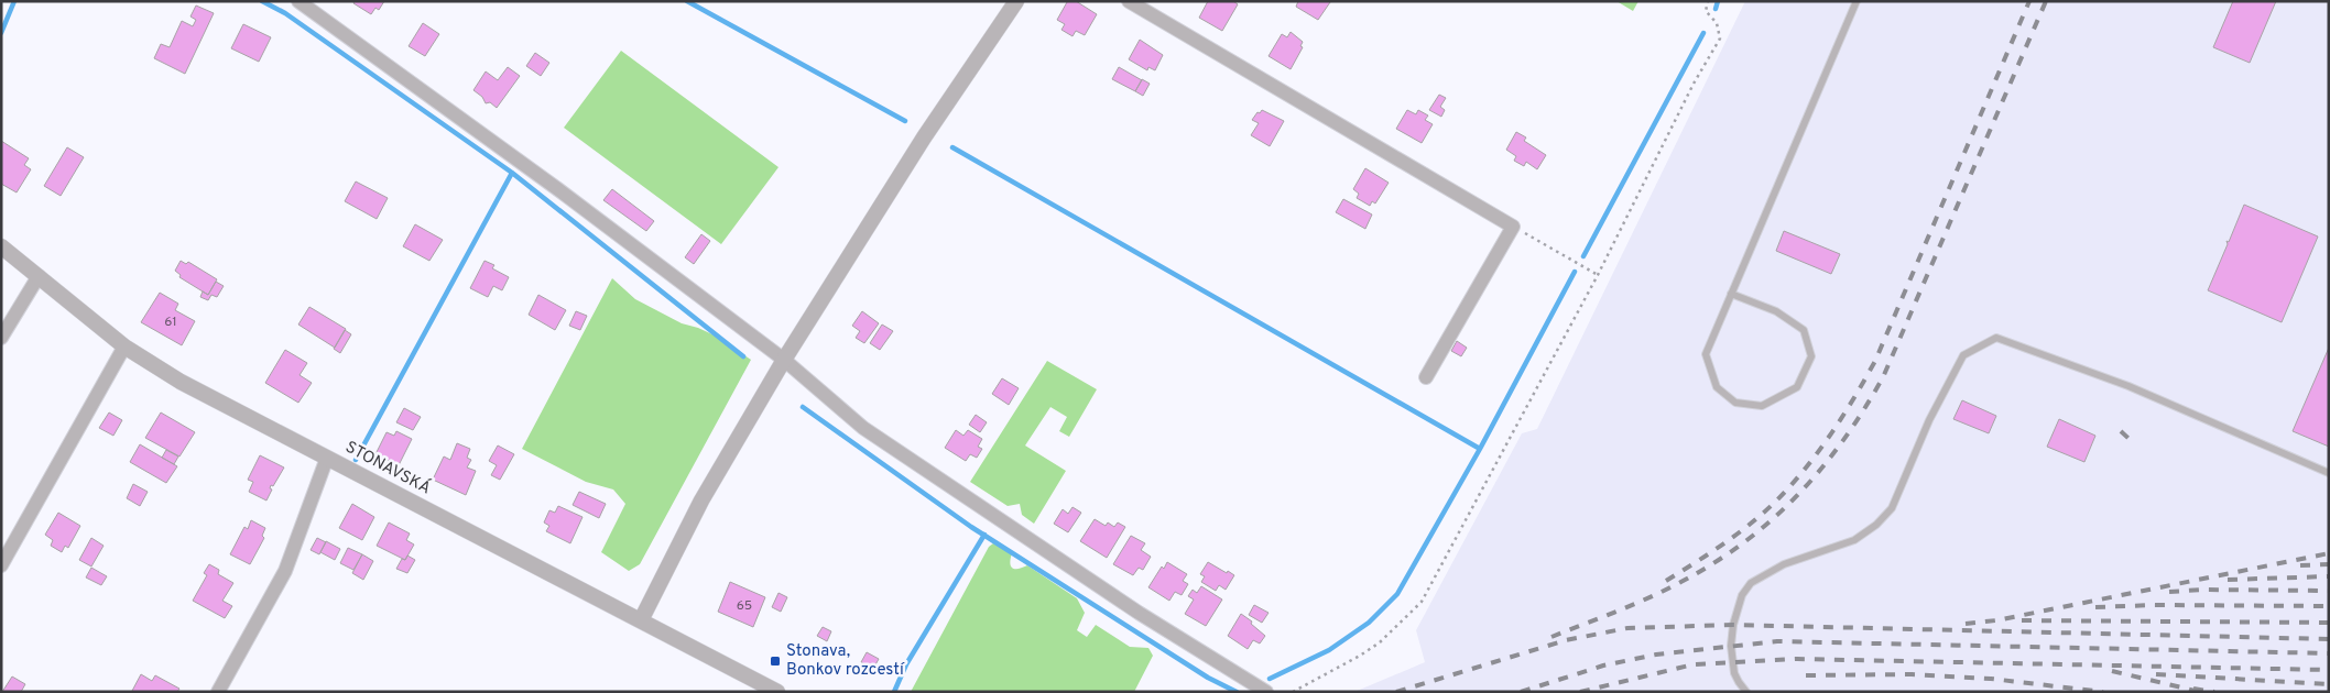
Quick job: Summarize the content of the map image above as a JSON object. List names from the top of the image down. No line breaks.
{"streets":{"street":["STONAVSKÁ"]},"places":{"transit":["Stonava, Bonkov rozcestí"]},"house_numbers":["61","65"]}
